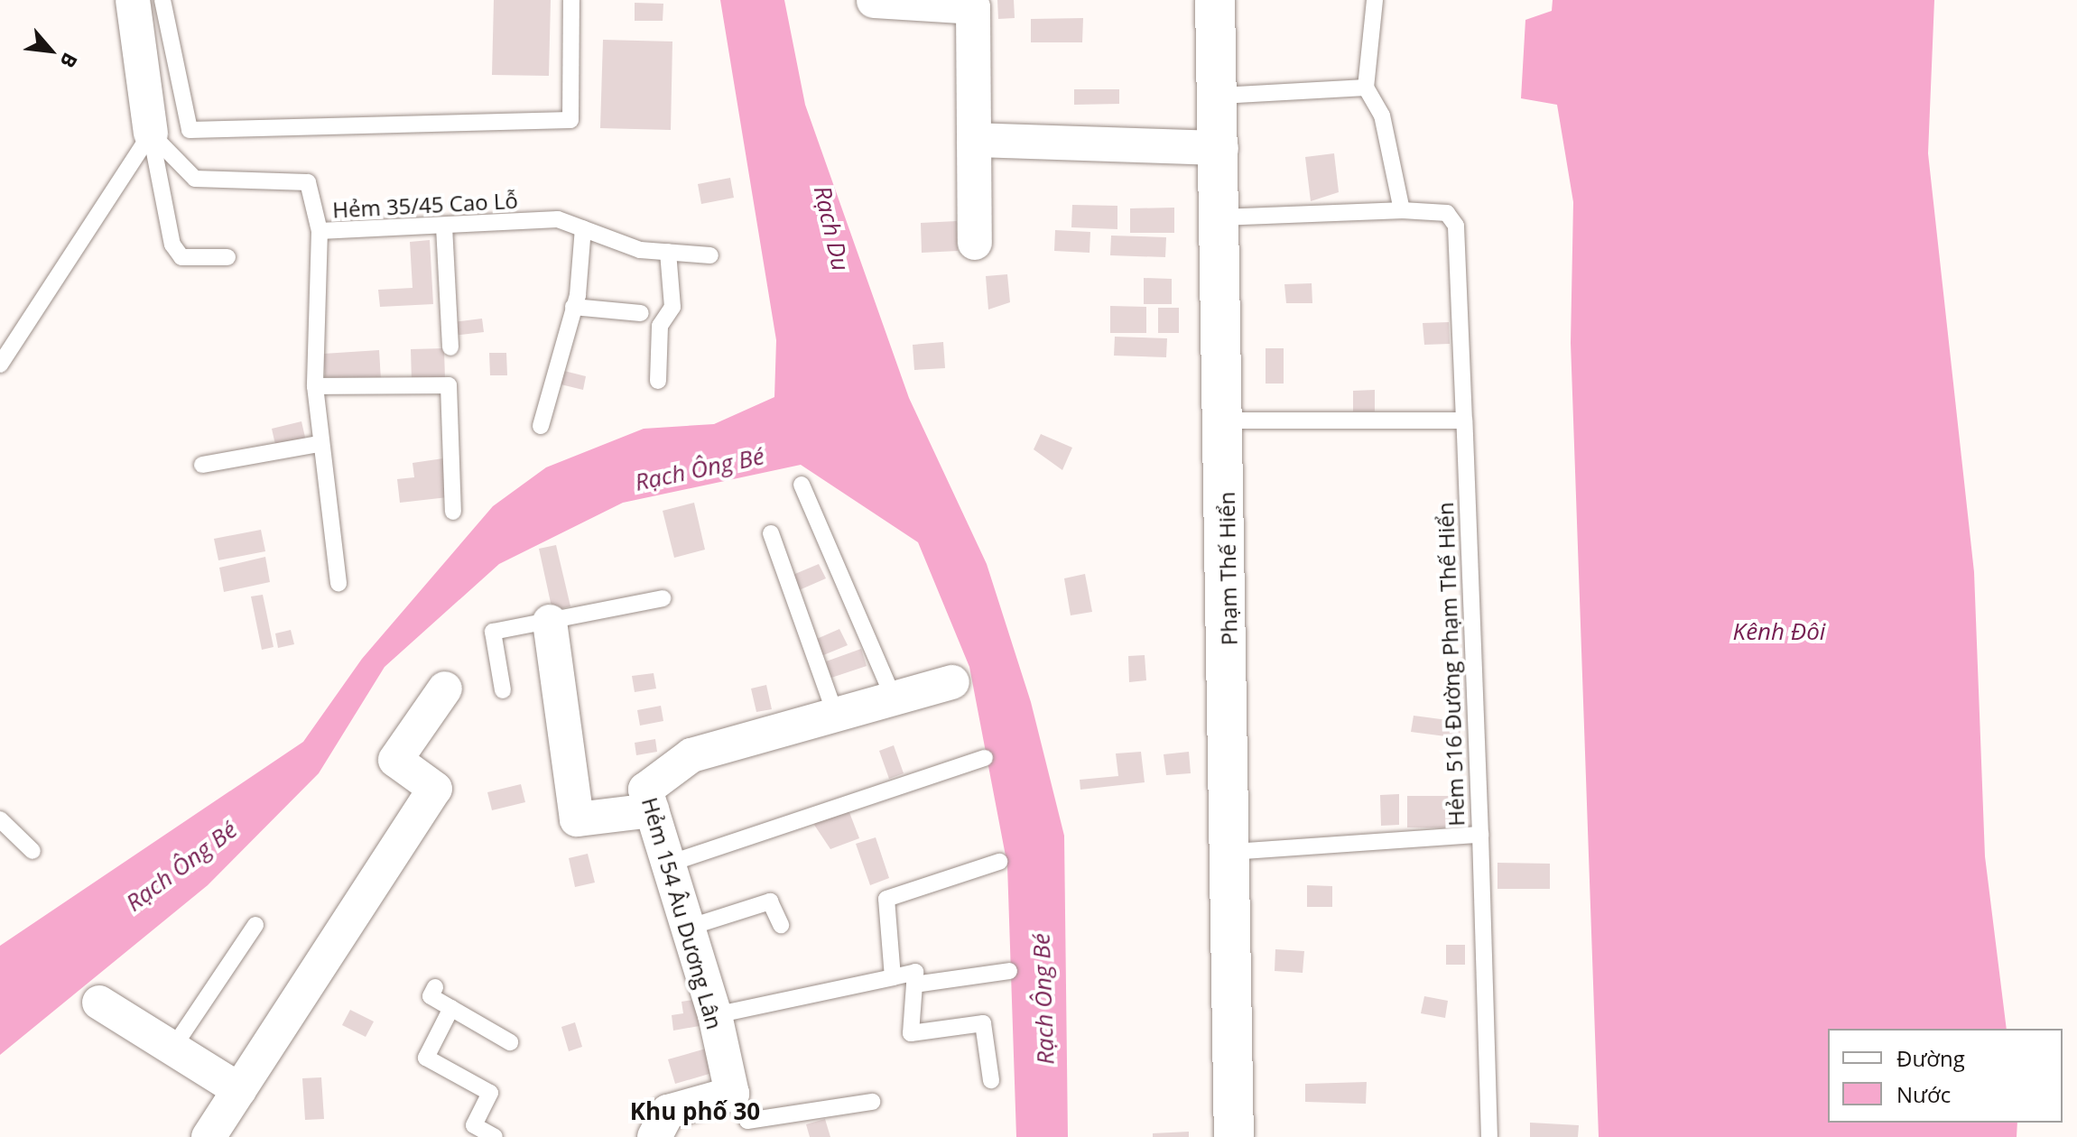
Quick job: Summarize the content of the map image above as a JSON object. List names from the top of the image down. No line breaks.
{"streets":{"main road":["Phạm Thế Hiển"],"street":["Hẻm 154 Âu Dương Lân"],"lane":["Hẻm 35/45 Cao Lỗ","Hẻm 516 Đường Phạm Thế Hiển"]},"crossings":[["Phạm Thế Hiển","Hẻm 516 Đường Phạm Thế Hiển"]],"districts":["Khu phố 30"],"water":["Rạch Du","Rạch Ông Bé","Kênh Đôi"],"legend":["Đường","Nước"],"north":"bottom right"}
